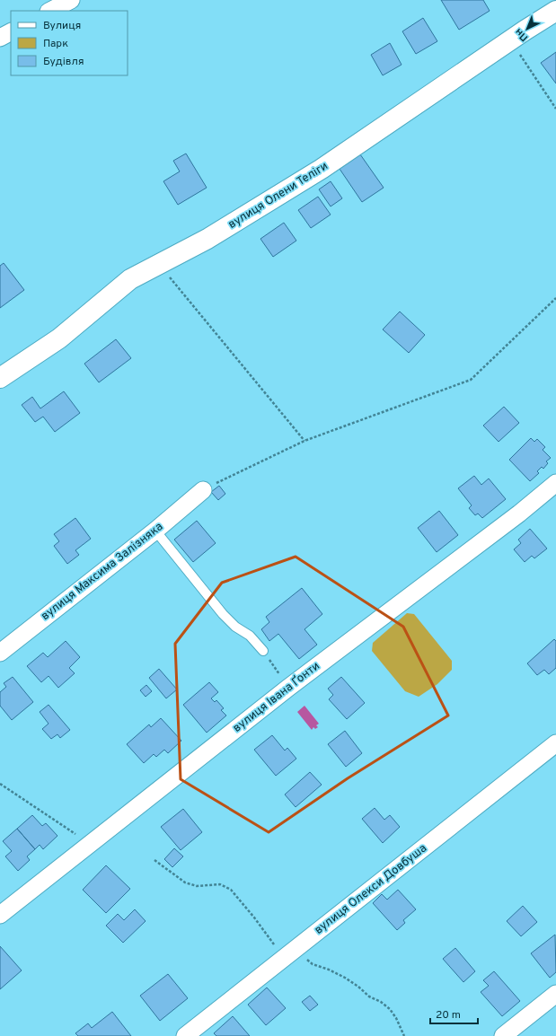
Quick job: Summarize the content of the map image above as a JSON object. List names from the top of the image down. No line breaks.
{"streets":{"street":["вулиця Олени Теліги","вулиця Максима Залізняка","вулиця Івана Ґонти","вулиця Олекси Довбуша"]},"legend":["Вулиця","Парк","Будівля"],"scale_bar":"20 m","north":"bottom left"}
